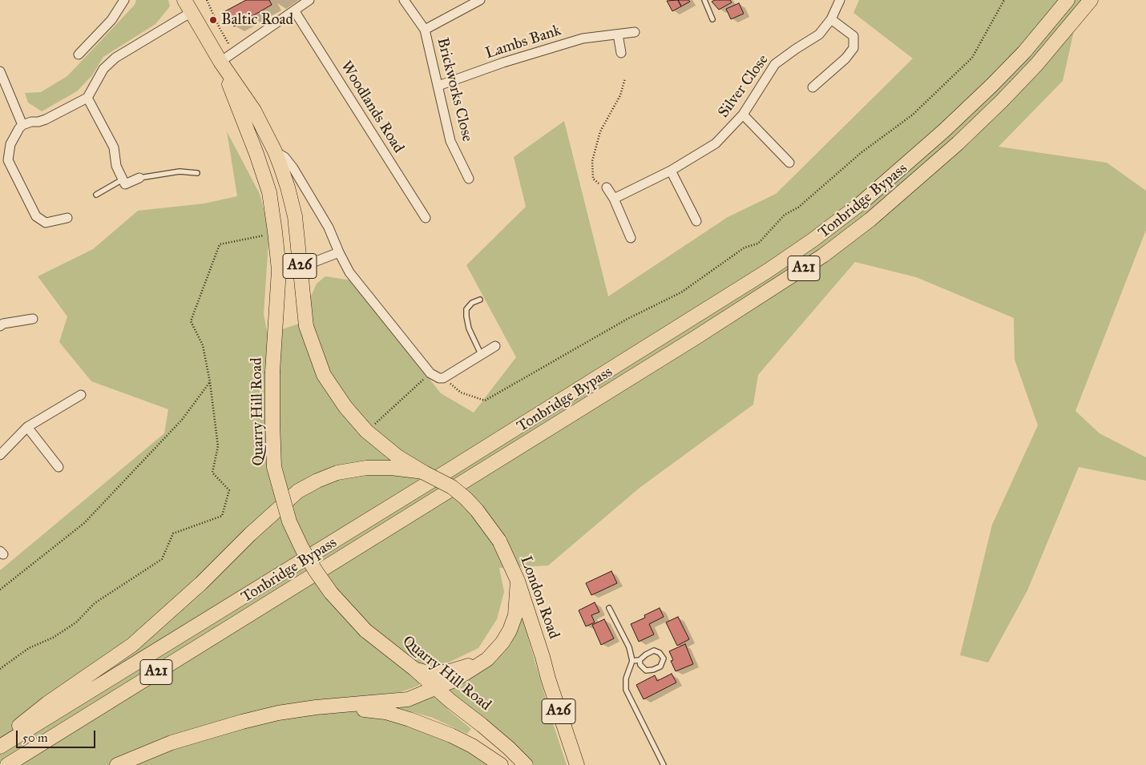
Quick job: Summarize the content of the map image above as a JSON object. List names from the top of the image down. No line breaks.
{"streets":{"highway":["Tonbridge Bypass","A26","A21","Quarry Hill Road","London Road"],"street":["Lambs Bank","Silver Close","Brickworks Close","Woodlands Road"]},"crossings":[["Lambs Bank","Brickworks Close"],["A26","Quarry Hill Road"],["A26","London Road"],["Quarry Hill Road","London Road"]],"places":["Baltic Road"],"scale_bar":"50 m"}
